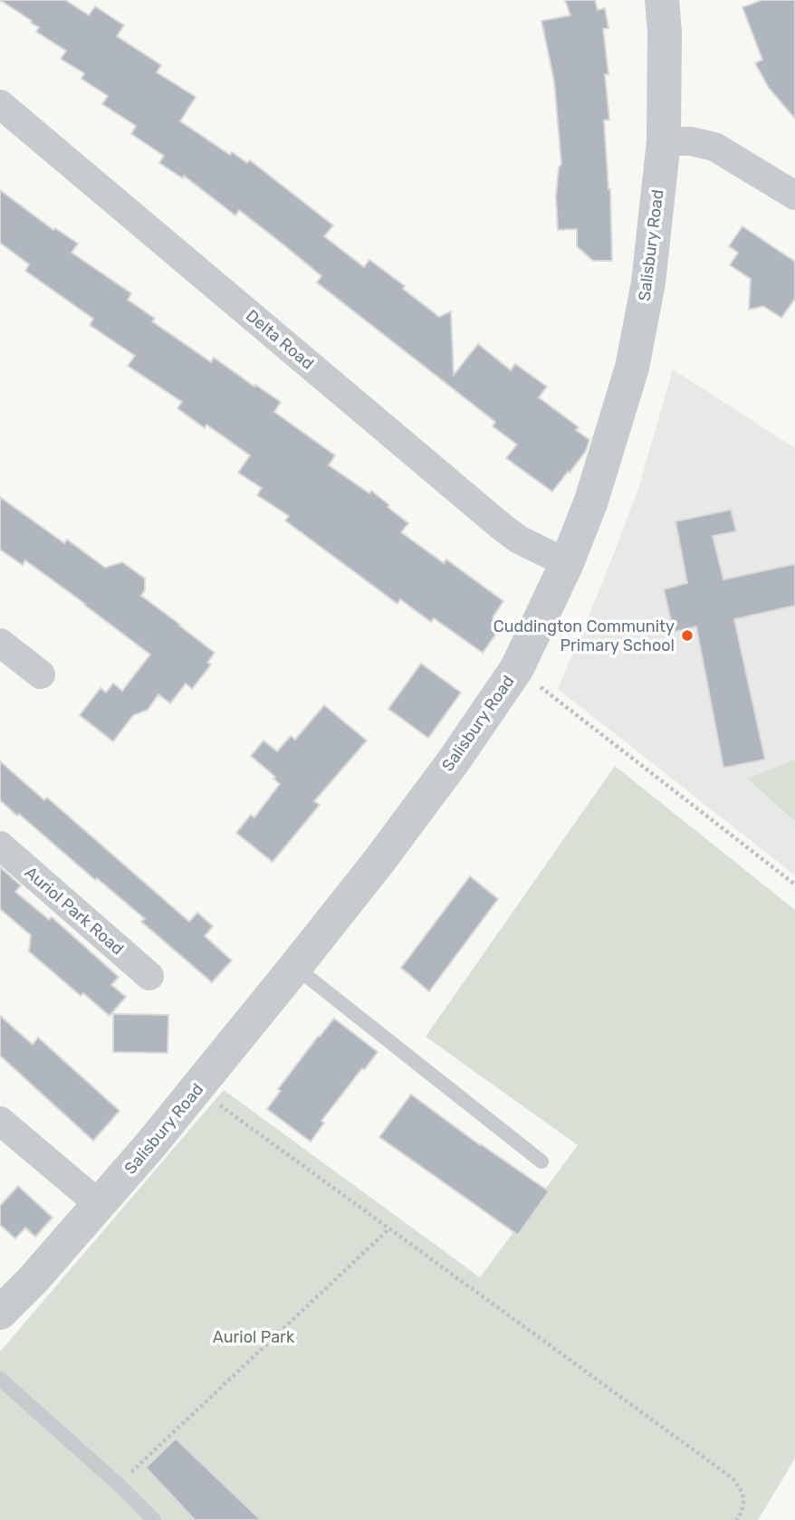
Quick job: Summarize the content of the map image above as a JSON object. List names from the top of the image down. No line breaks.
{"streets":{"street":["Salisbury Road","Delta Road","Auriol Park Road"]},"crossings":[["Salisbury Road","Delta Road"]],"parks":["Auriol Park"],"places":["Cuddington Community Primary School"]}
